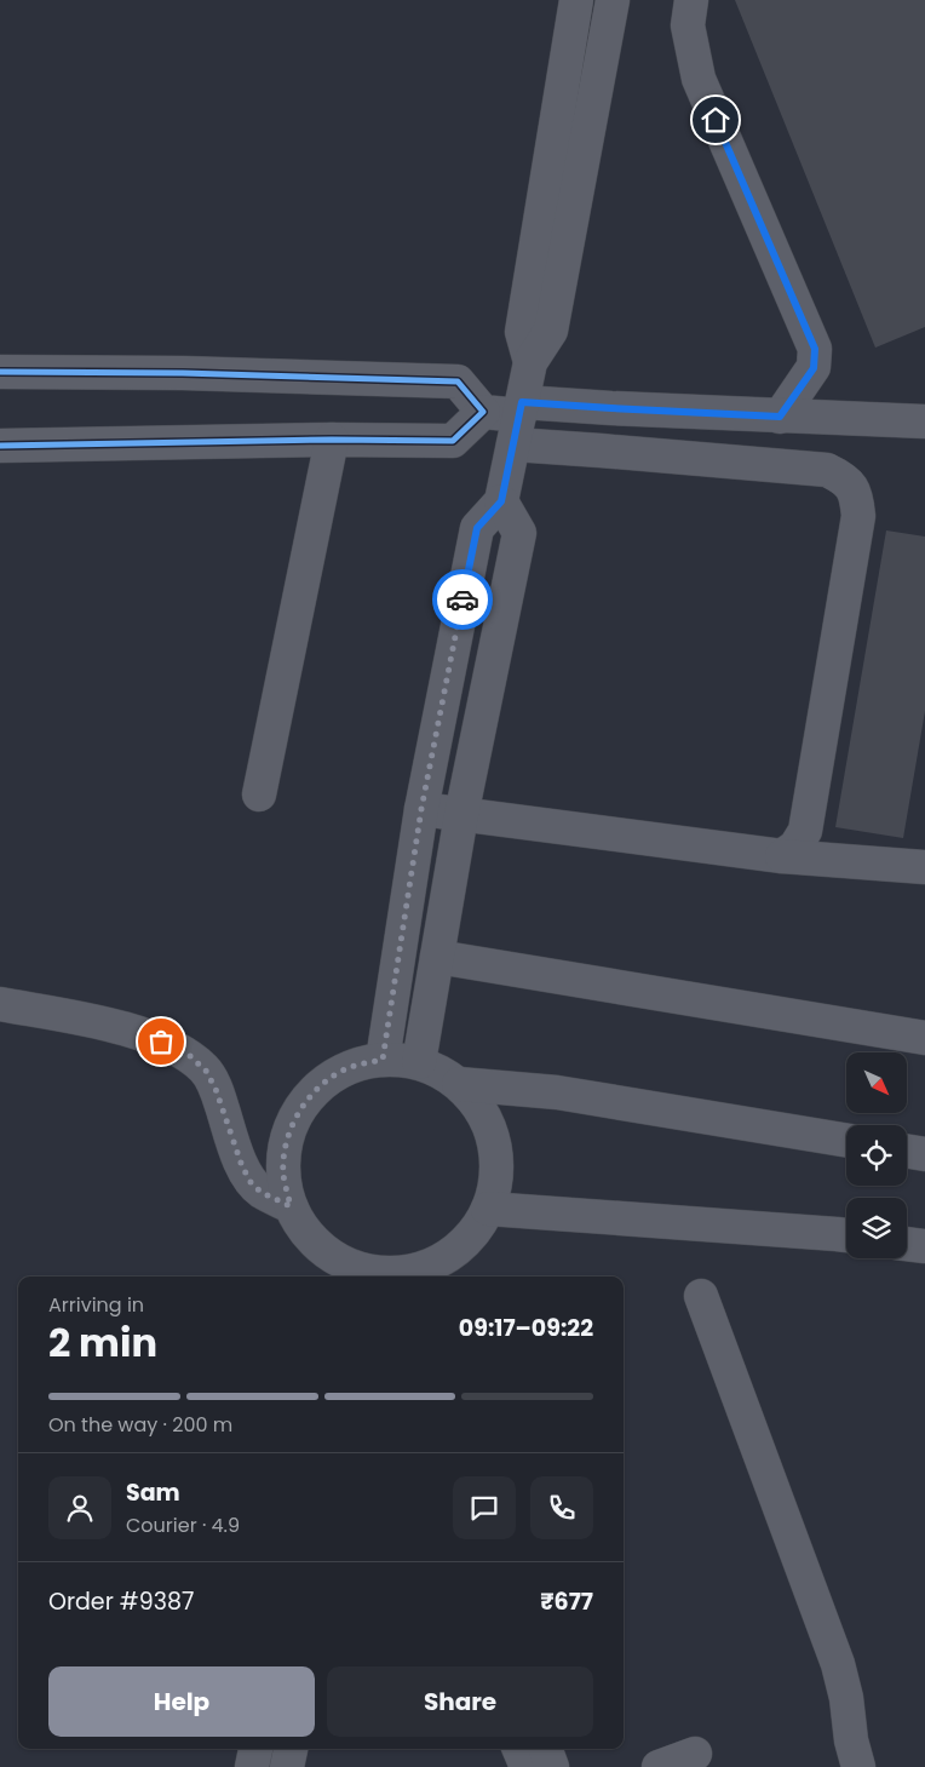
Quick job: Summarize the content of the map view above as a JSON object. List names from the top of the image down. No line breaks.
{"north":"bottom right","page":{"heading":["2 min","Arriving in","09:17–09:22"],"panel":["Sam","Courier · 4.9","Order #9387","₹677"],"bar":"On the way · 200 m","buttons":["Help","Share"]}}
